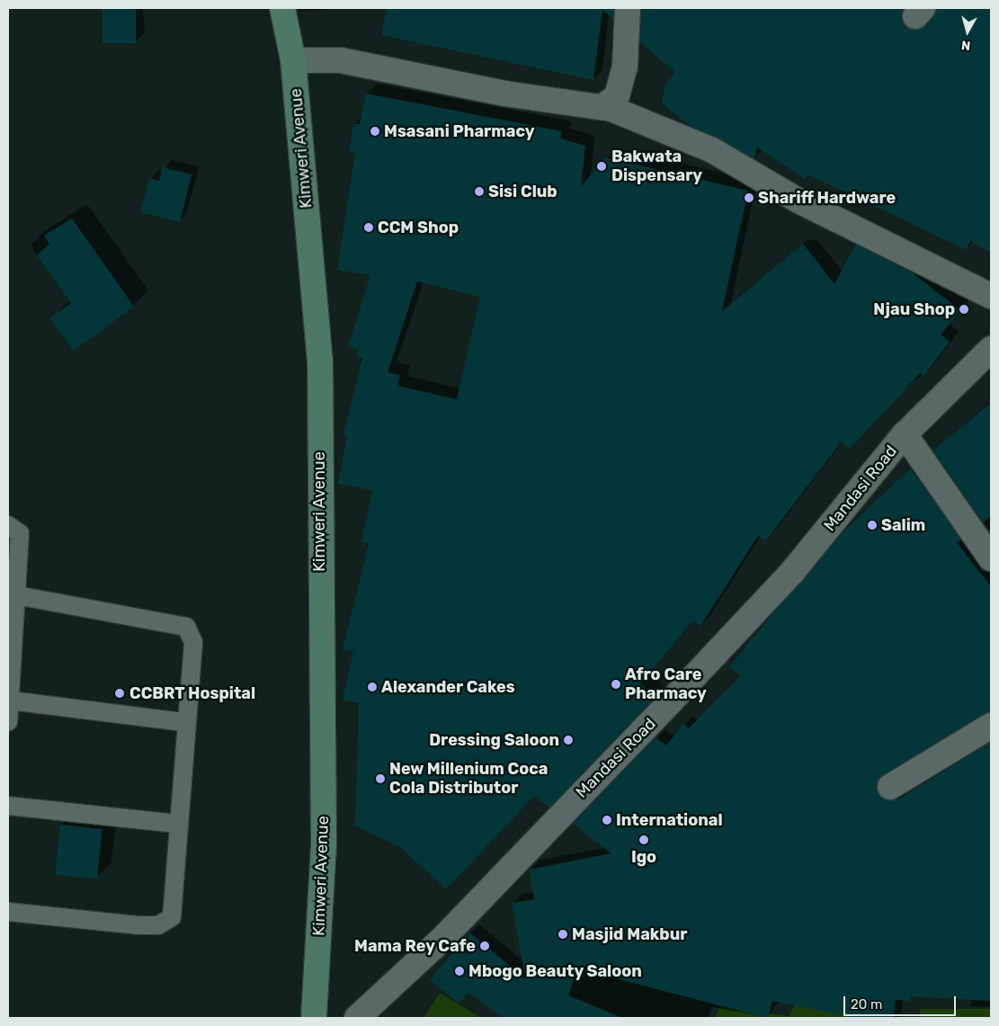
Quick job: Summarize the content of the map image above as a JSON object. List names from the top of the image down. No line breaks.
{"streets":{"street":["Kimweri Avenue","Mandasi Road"]},"places":["Msasani Pharmacy","Bakwata Dispensary","Sisi Club","Shariff Hardware","CCM Shop","Njau Shop","Salim","Afro Care Pharmacy","Alexander Cakes","CCBRT Hospital","Dressing Saloon","New Millenium Coca Cola Distributor","International","Igo","Masjid Makbur","Mama Rey Cafe","Mbogo Beauty Saloon"],"scale_bar":"20 m","north":"bottom"}
